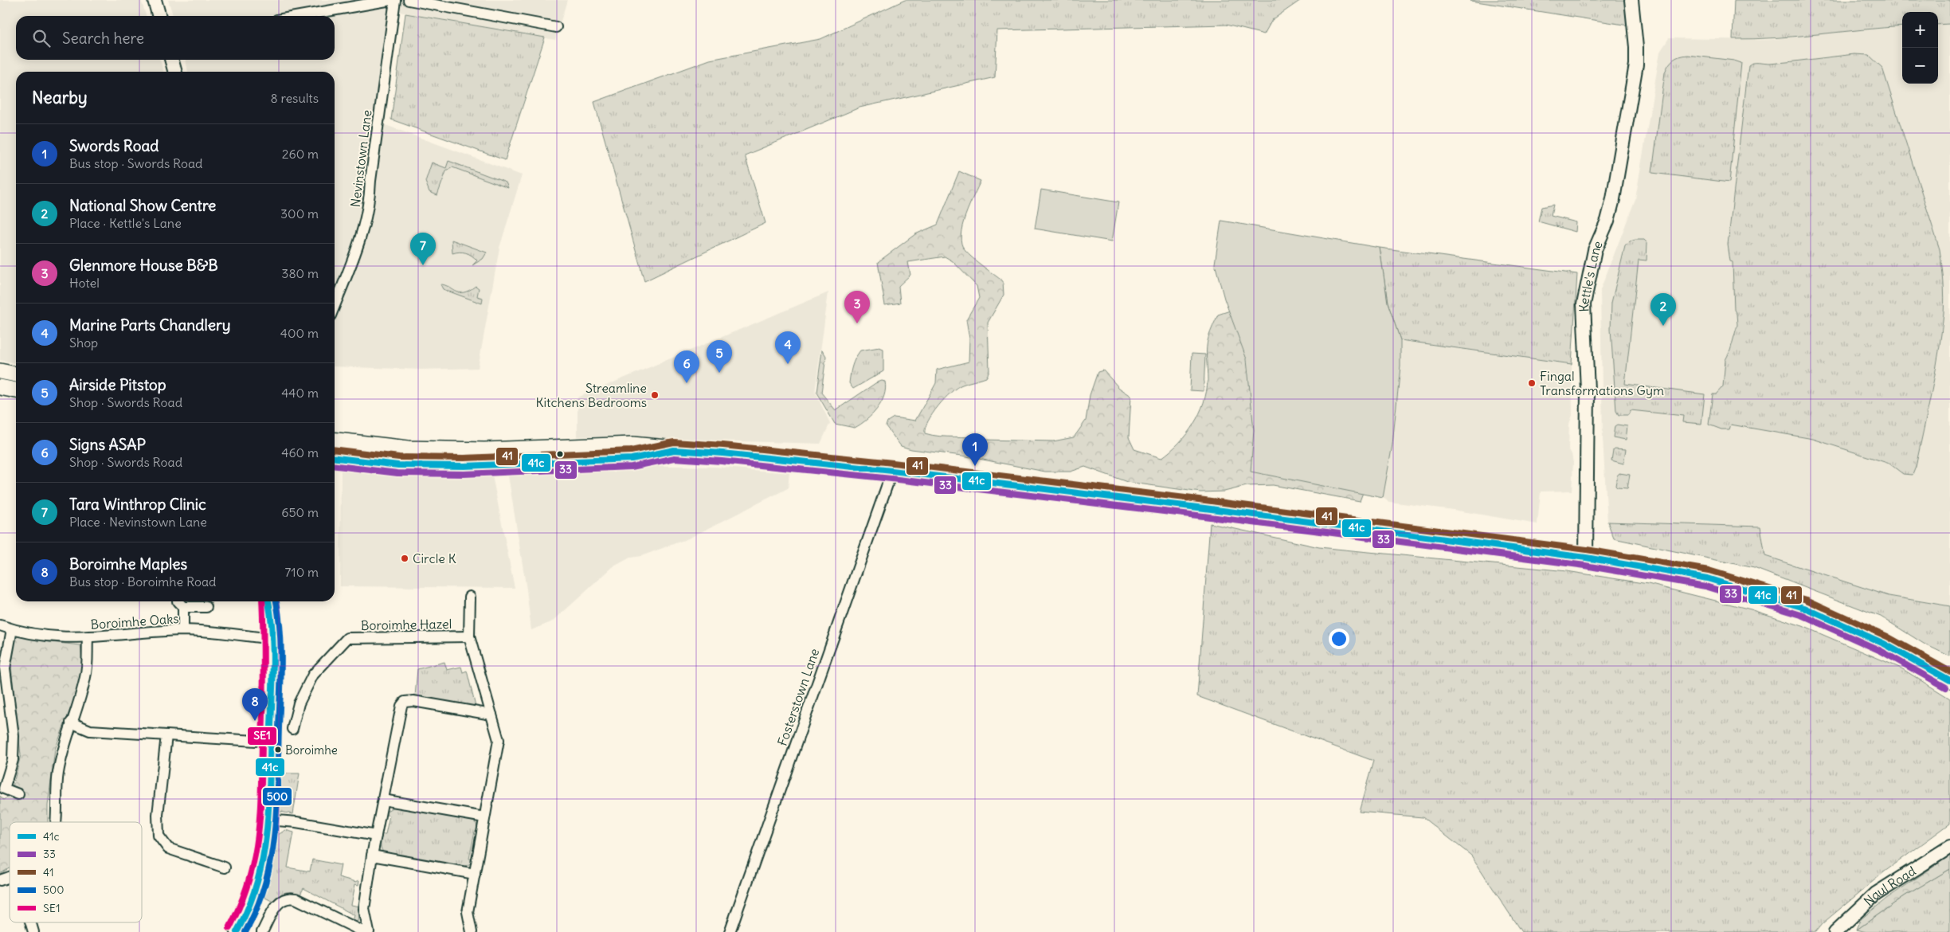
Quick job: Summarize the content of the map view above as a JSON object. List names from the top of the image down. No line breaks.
{"streets":{"street":["Nevinstown Lane","Kettle's Lane","Boroimhe Oaks","Boroimhe Hazel","Fosterstown Lane","Naul Road"]},"places":["Fingal Transformations Gym","Streamline Kitchens Bedrooms","Circle K","Boroimhe"],"lines":["transit line 41","transit line 41c","transit line 33","transit line 500","transit line SE1"],"legend":["41c","33","41","500","SE1"],"page":{"map_buttons":["+","−"],"search":"Search here","heading":["Nearby","8 results"],"list":[{"mark":"1","name":"Swords Road","note":"Bus stop · Swords Road","value":"260 m"},{"mark":"2","name":"National Show Centre","note":"Place · Kettle's Lane","value":"300 m"},{"mark":"3","name":"Glenmore House B&B","note":"Hotel","value":"380 m"},{"mark":"4","name":"Marine Parts Chandlery","note":"Shop","value":"400 m"},{"mark":"5","name":"Airside Pitstop","note":"Shop · Swords Road","value":"440 m"},{"mark":"6","name":"Signs ASAP","note":"Shop · Swords Road","value":"460 m"},{"mark":"7","name":"Tara Winthrop Clinic","note":"Place · Nevinstown Lane","value":"650 m"},{"mark":"8","name":"Boroimhe Maples","note":"Bus stop · Boroimhe Road","value":"710 m"}],"pins":["7","3","2","4","5","6","1","8"]}}
